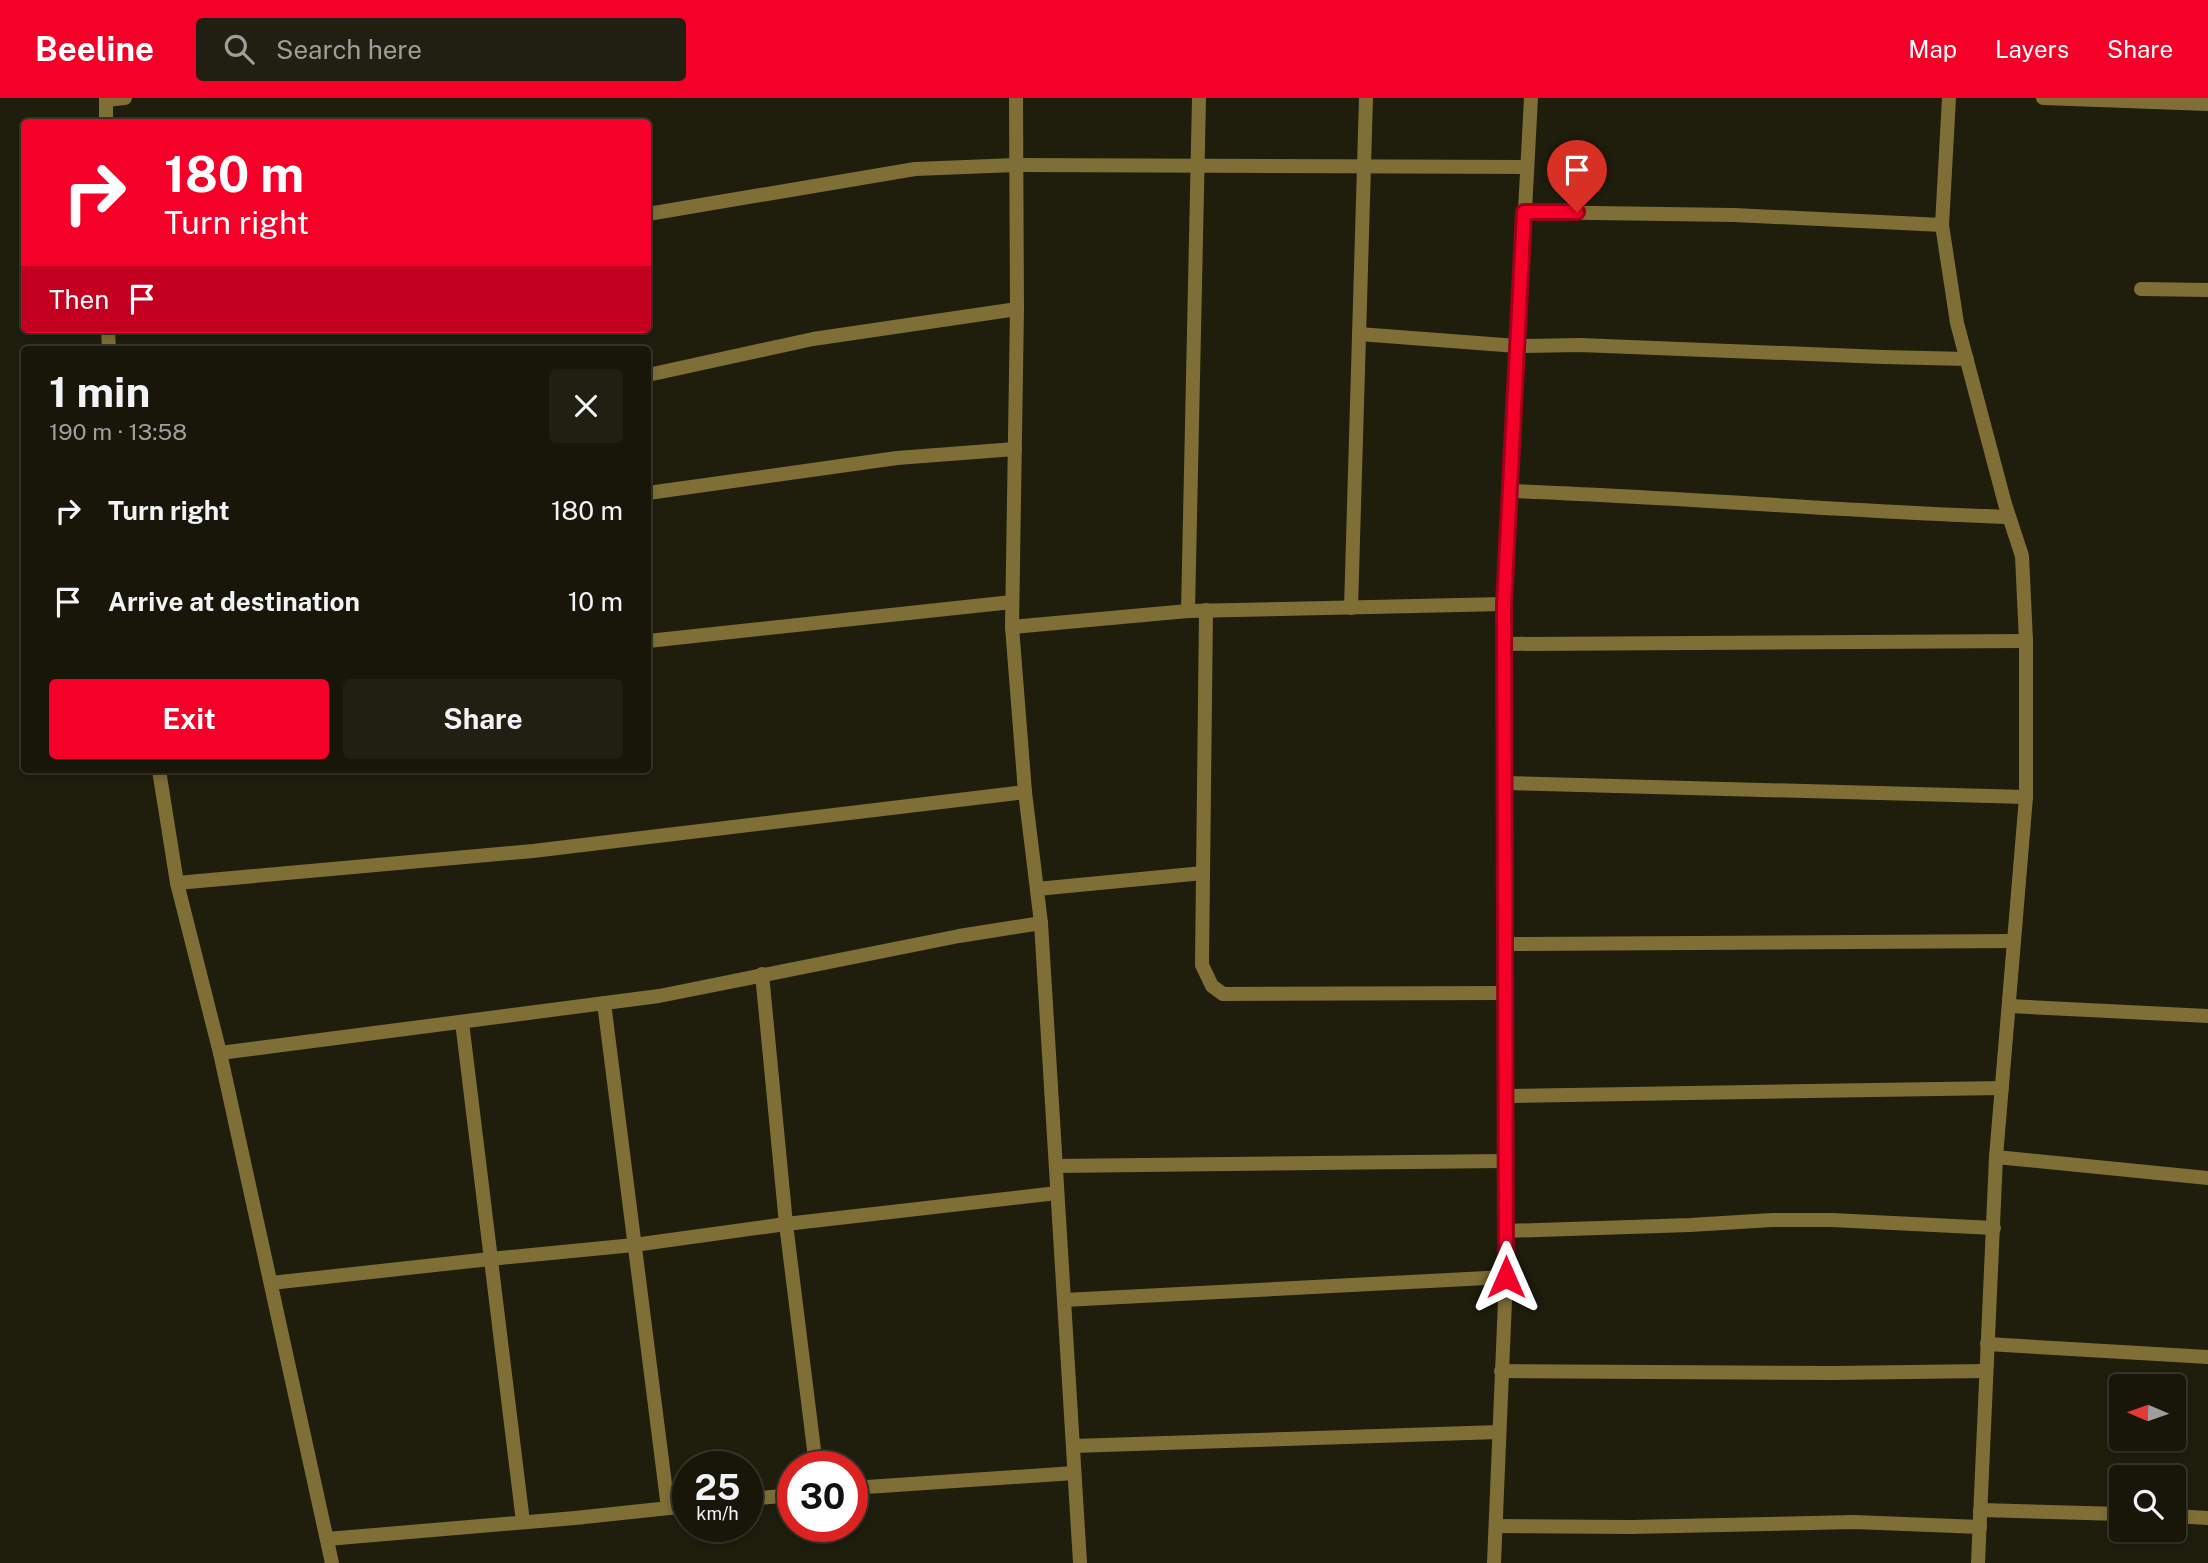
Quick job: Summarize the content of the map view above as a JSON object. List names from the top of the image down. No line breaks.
{"north":"left","page":{"header":"Beeline","search":"Search here","nav":["Map","Layers","Share"],"turn":["180 m","Turn right"],"then":"Then","heading":["1 min","190 m · 13:58"],"list":[{"name":"Turn right","value":"180 m"},{"name":"Arrive at destination","value":"10 m"}],"buttons":["Exit","Share"],"speed":"25 km/h","limit":"30"}}
